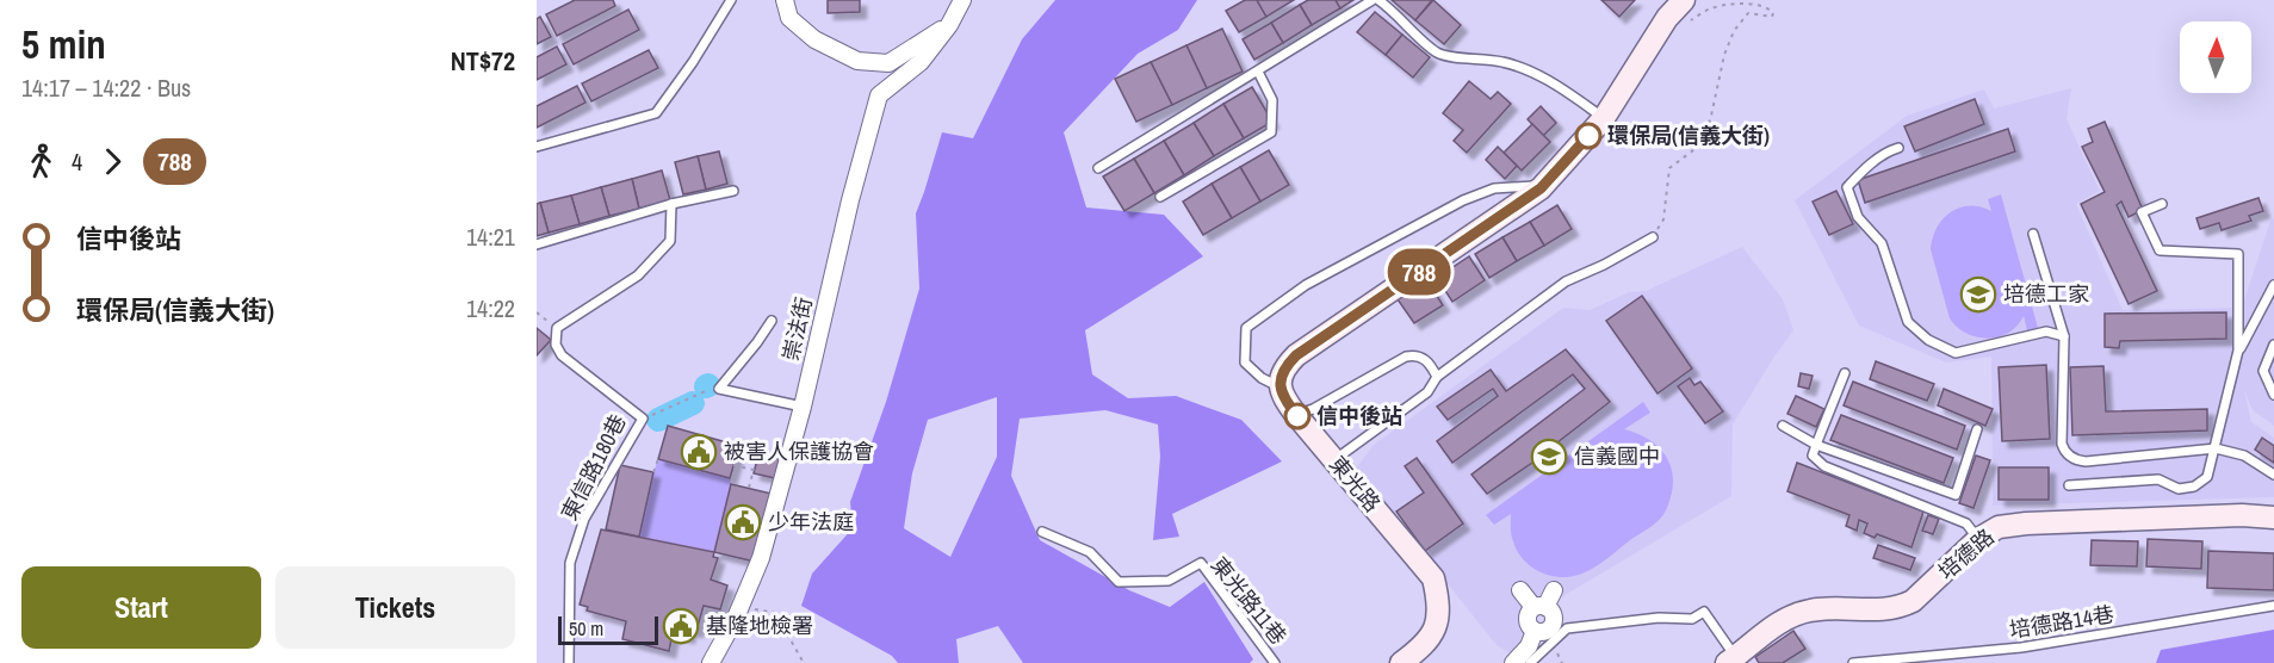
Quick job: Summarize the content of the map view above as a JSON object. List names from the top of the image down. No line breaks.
{"streets":{"street":["崇法街","東光路","培德路"],"lane":["東信路180巷","東光路11巷","培德路14巷"]},"places":{"other":["環保局(信義大街)","信中後站"],"school or university":["培德工家","信義國中"],"public building":["被害人保護協會","少年法庭","基隆地檢署"]},"lines":["bus line 788"],"scale_bar":"50 m","north":"top","page":{"heading":["5 min","14:17 – 14:22 · Bus","NT$72"],"on_map":"788","legs":["4","788"],"list":[{"name":"信中後站","value":"14:21"},{"name":"環保局(信義大街)","value":"14:22"}],"buttons":["Start","Tickets"],"scale":"50 m"}}
